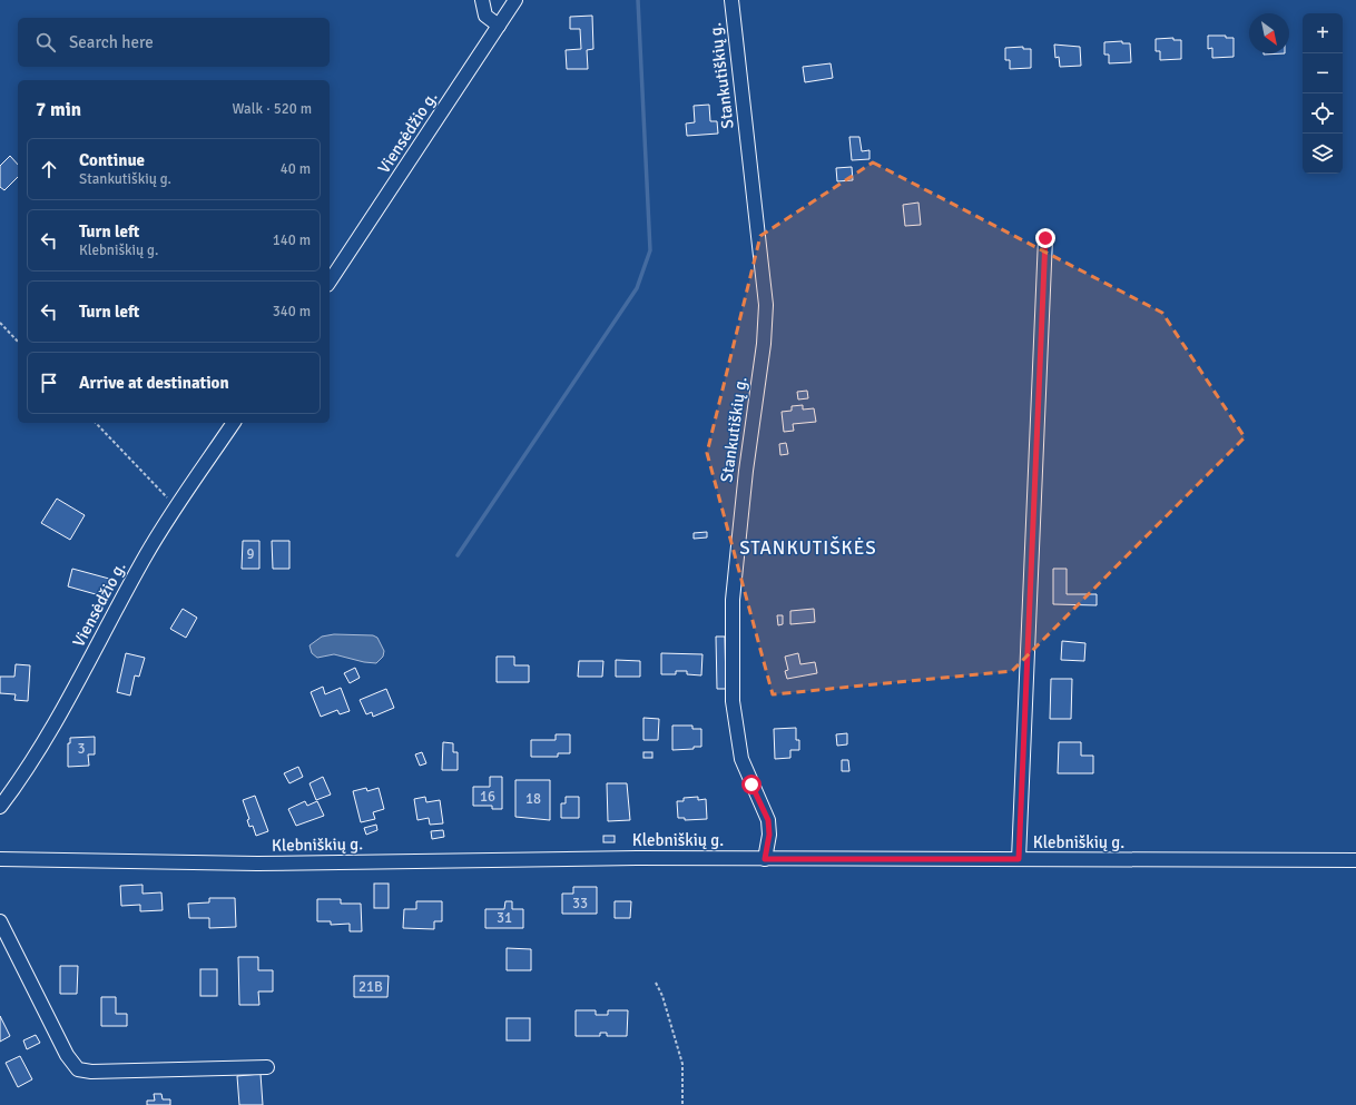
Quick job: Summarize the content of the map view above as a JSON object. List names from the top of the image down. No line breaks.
{"streets":{"street":["Stankutiškių g.","Viensėdžio g.","Klebniškių g."]},"crossings":[["Stankutiškių g.","Klebniškių g."]],"districts":["STANKUTIŠKĖS"],"house_numbers":["9","3","16","18","33","31","21B"],"north":"bottom right","page":{"map_buttons":["+","−"],"search":"Search here","heading":["7 min","Walk · 520 m"],"list":[["Continue","Stankutiškių g.","40 m"],["Turn left","Klebniškių g.","140 m"],["Turn left","340 m"],"Arrive at destination"]}}
